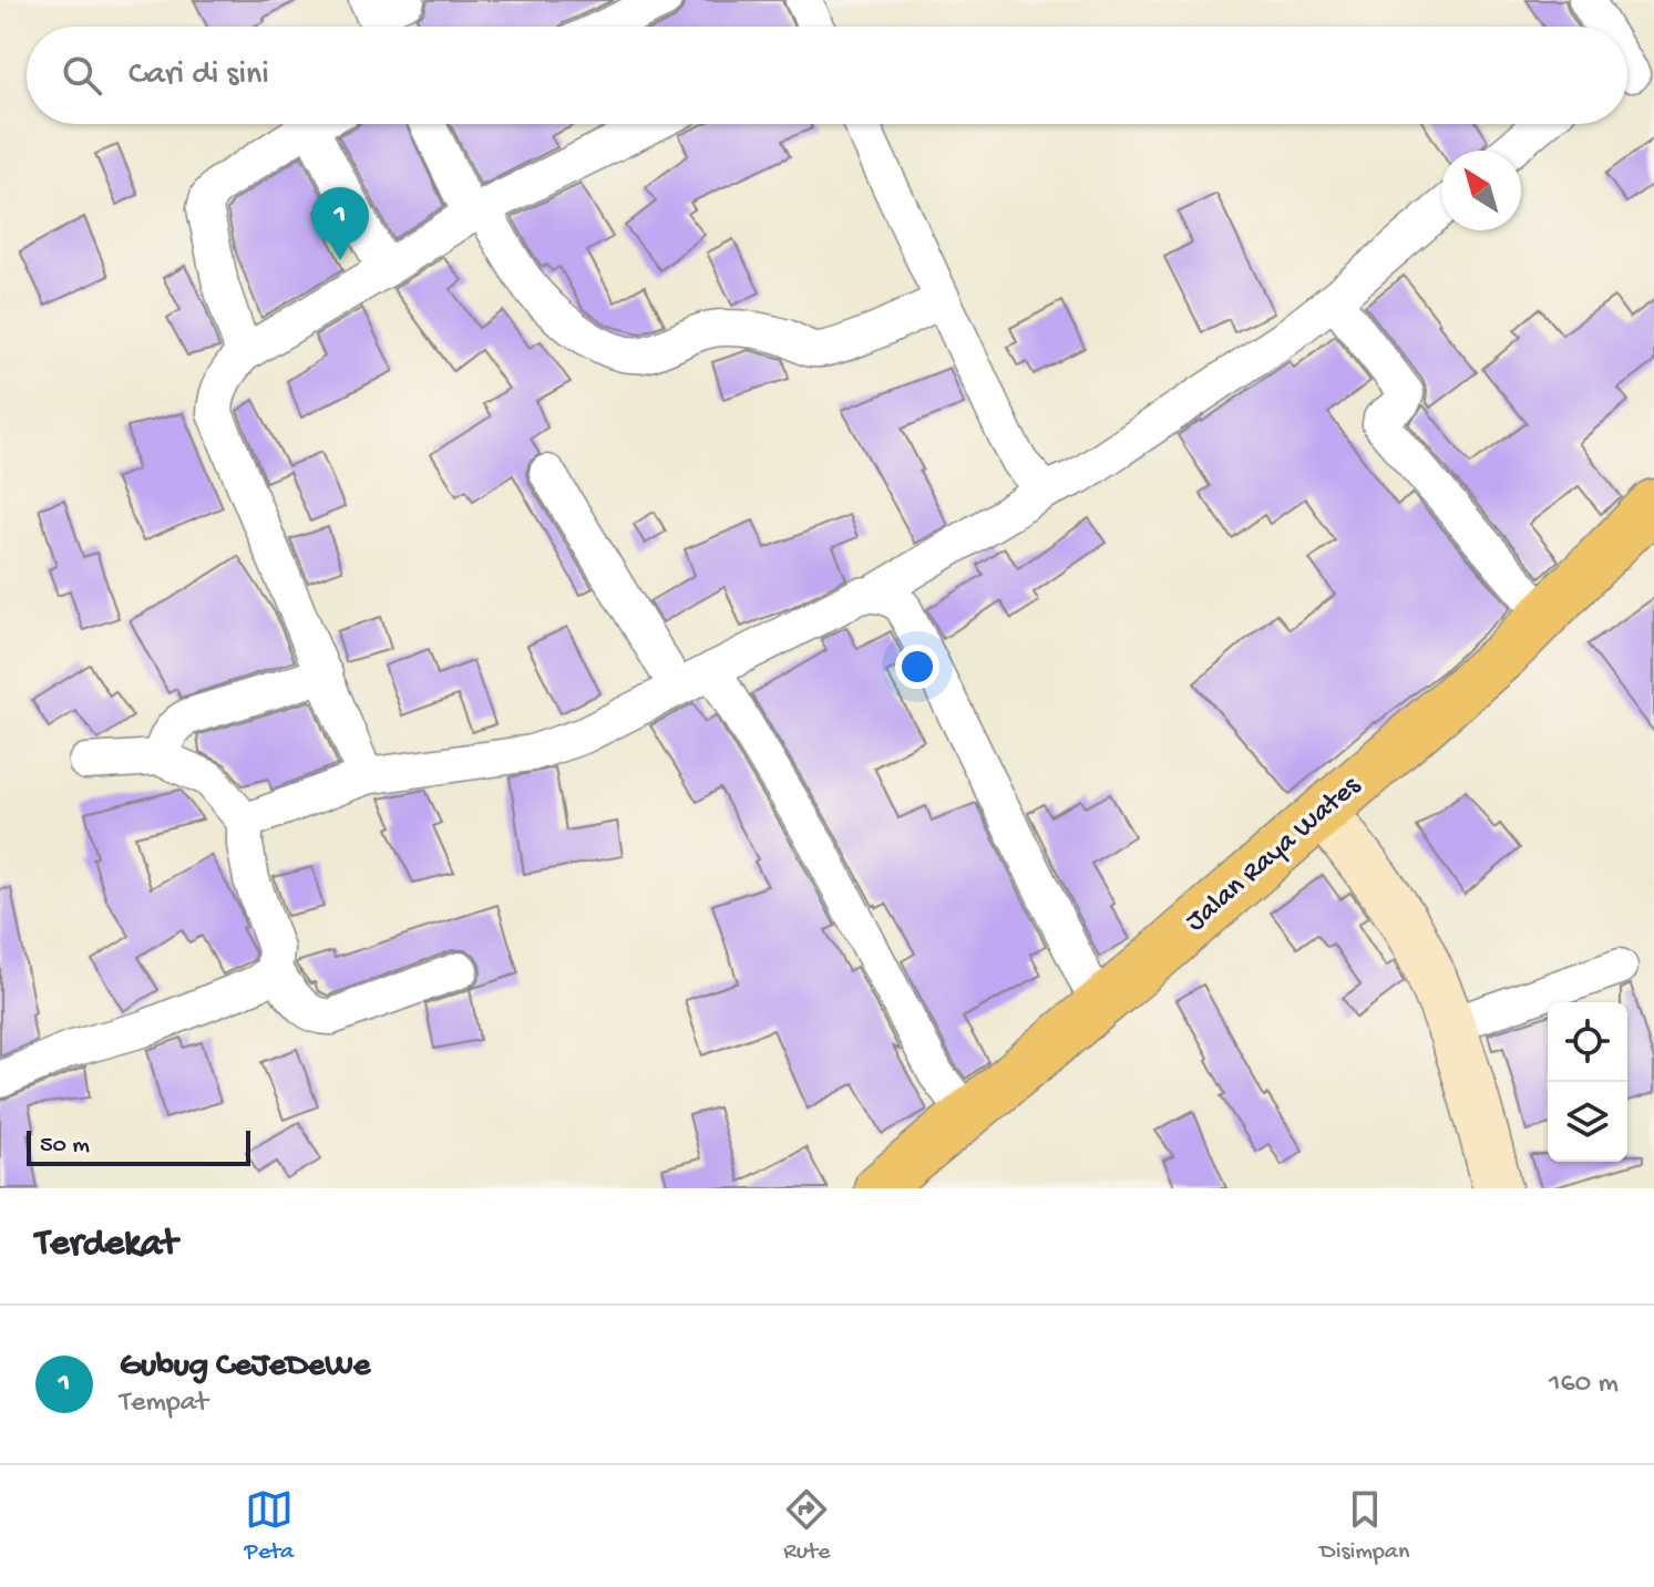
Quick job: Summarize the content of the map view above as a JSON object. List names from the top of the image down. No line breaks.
{"streets":{"highway":["Jalan Raya Wates"]},"scale_bar":"50 m","north":"top left","page":{"search":"Cari di sini","pins":"1","scale":"50 m","heading":"Terdekat","list":[{"mark":"1","name":"Gubug CeJeDeWe","note":"Tempat","value":"160 m"}],"nav":["Peta","Rute","Disimpan"]}}
